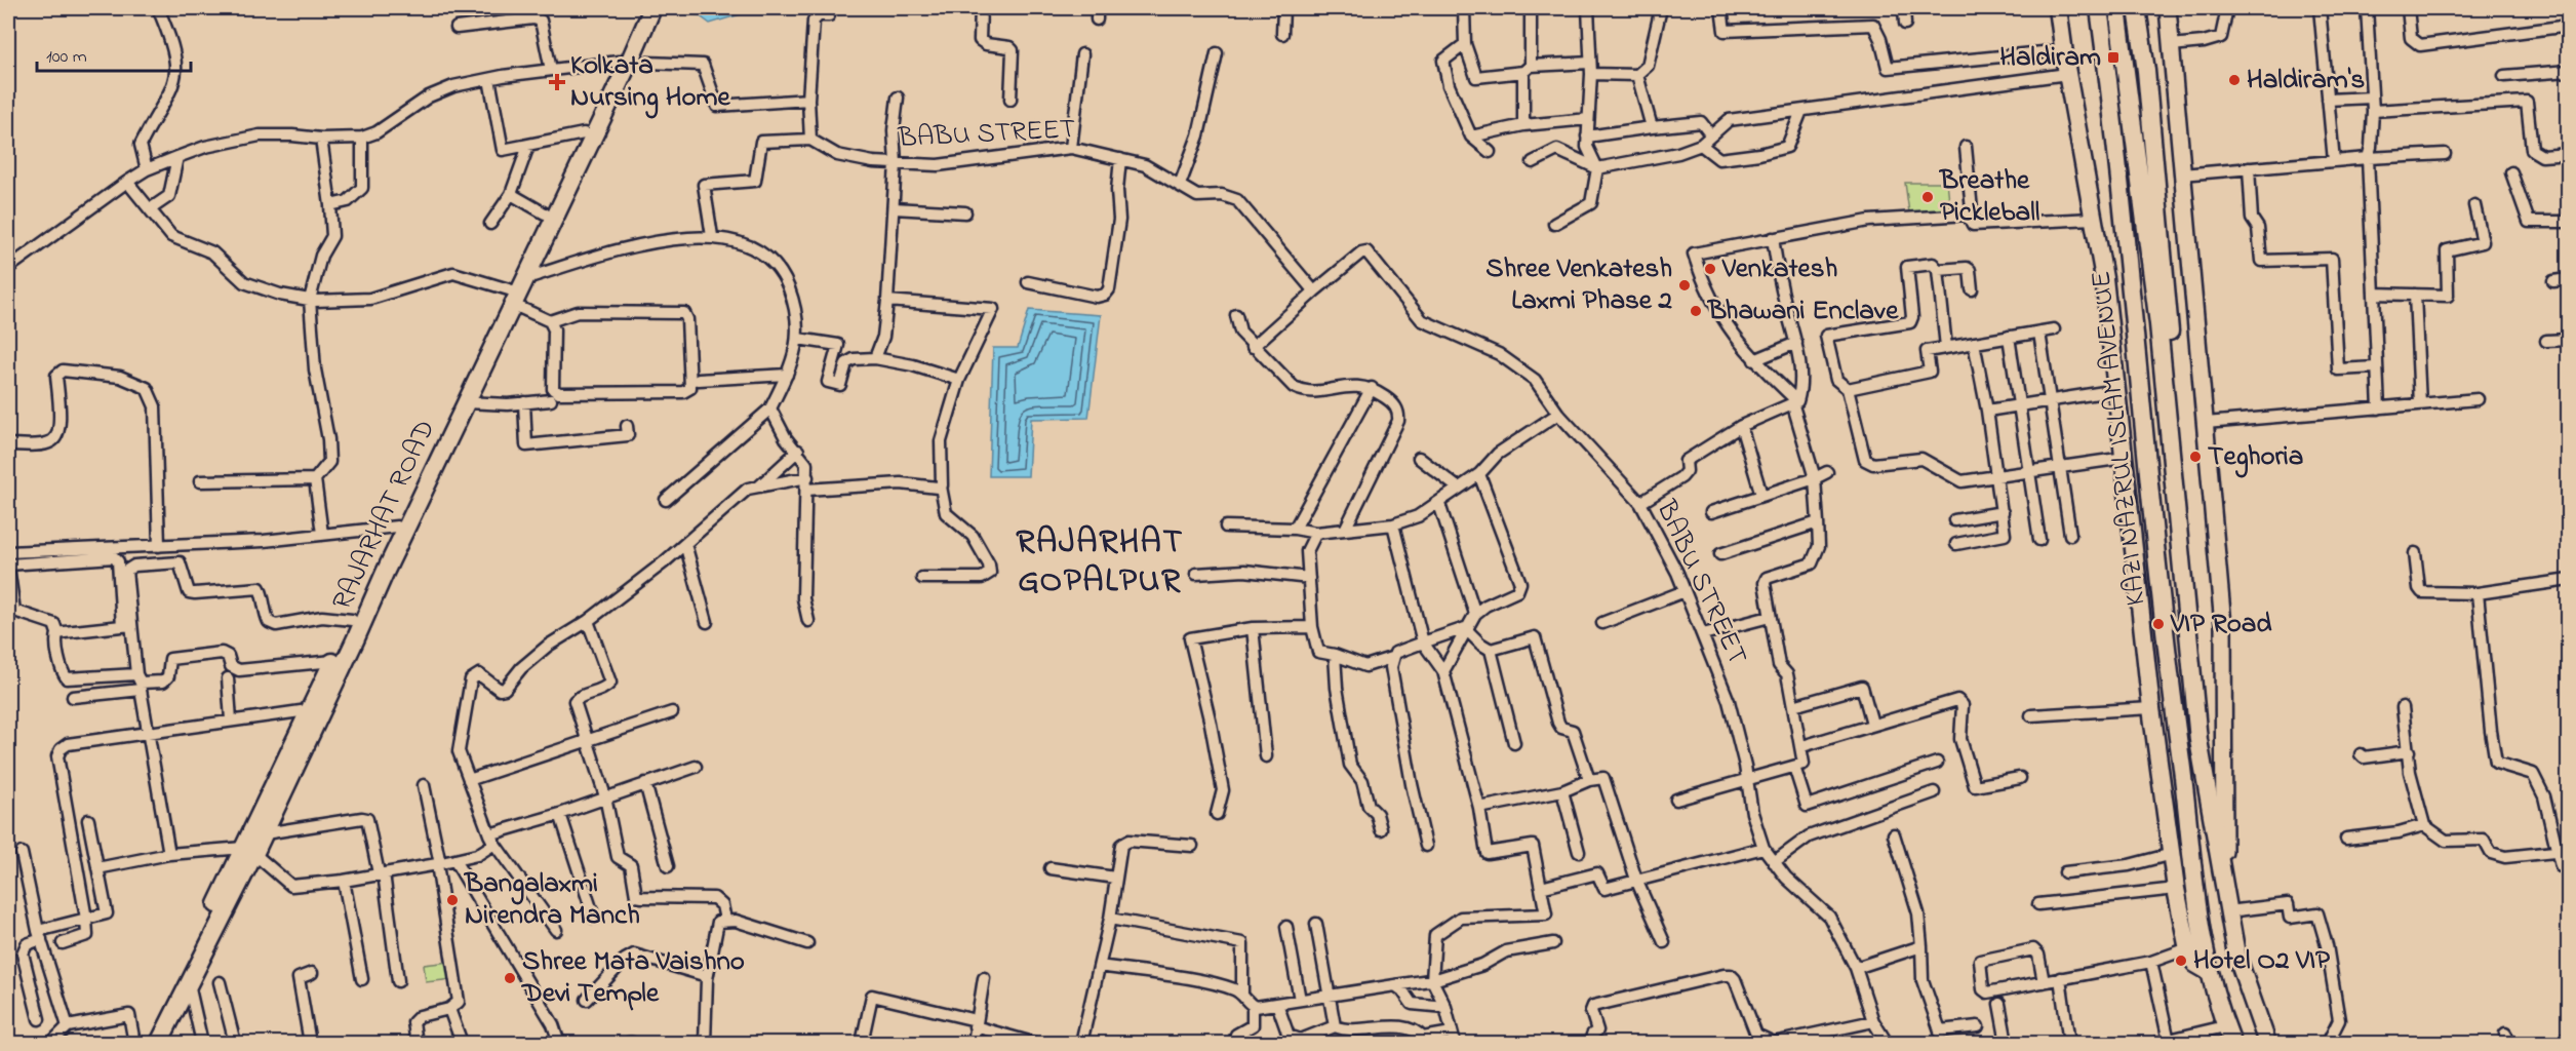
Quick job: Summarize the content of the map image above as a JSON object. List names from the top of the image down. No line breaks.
{"streets":{"main road":["KAZI NAZRUL ISLAM AVENUE","RAJARHAT ROAD"],"street":["BABU STREET"]},"districts":["RAJARHAT GOPALPUR"],"places":{"transit":["Haldiram"],"other":["Haldiram's","Breathe Pickleball","Venkatesh","Shree Venkatesh Laxmi Phase 2","Bhawani Enclave","Teghoria","VIP Road","Bangalaxmi Nirendra Manch","Hotel O2 VIP","Shree Mata Vaishno Devi Temple"],"health":["Kolkata Nursing Home"]},"scale_bar":"100 m"}
